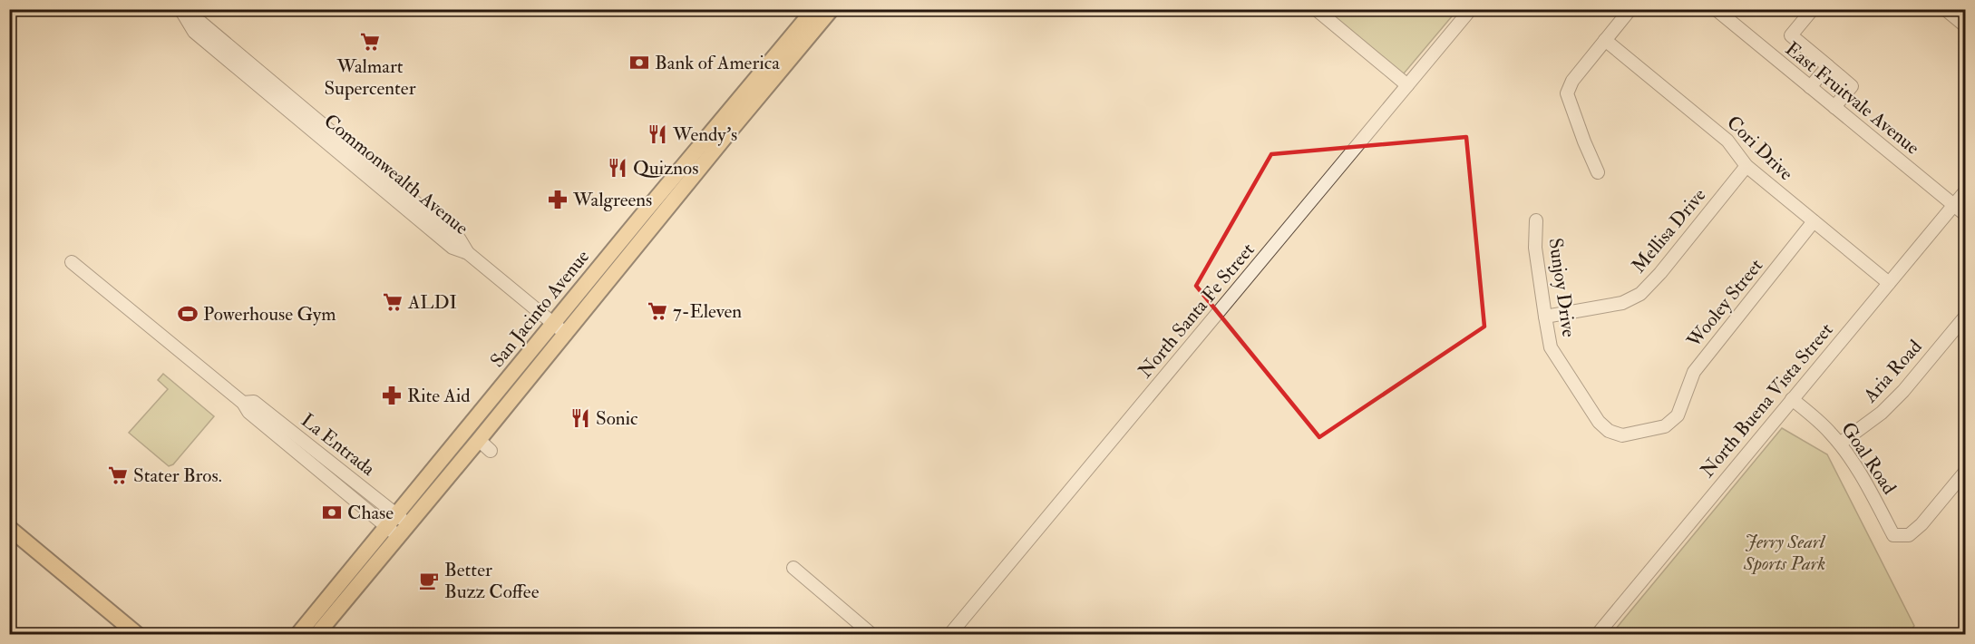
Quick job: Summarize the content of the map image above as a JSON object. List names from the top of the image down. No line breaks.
{"streets":{"main road":["San Jacinto Avenue"],"street":["East Fruitvale Avenue","Cori Drive","Commonwealth Avenue","Mellisa Drive","Sunjoy Drive","Wooley Street","North Santa Fe Street","Aria Road","North Buena Vista Street","La Entrada","Goal Road"]},"crossings":[["East Fruitvale Avenue","North Buena Vista Street"],["Cori Drive","Mellisa Drive"],["Cori Drive","Wooley Street"],["Cori Drive","North Buena Vista Street"],["Commonwealth Avenue","San Jacinto Avenue"],["Mellisa Drive","Sunjoy Drive"],["Sunjoy Drive","Wooley Street"],["San Jacinto Avenue","La Entrada"],["Aria Road","Goal Road"],["North Buena Vista Street","Goal Road"]],"parks":["Jerry Searl Sports Park"],"places":{"supermarket":["Walmart Supercenter","ALDI","7-Eleven","Stater Bros."],"bank":["Bank of America","Chase"],"restaurant":["Wendy's","Quiznos","Sonic"],"pharmacy":["Walgreens","Rite Aid"],"sports":["Powerhouse Gym"],"cafe":["Better Buzz Coffee"]}}
